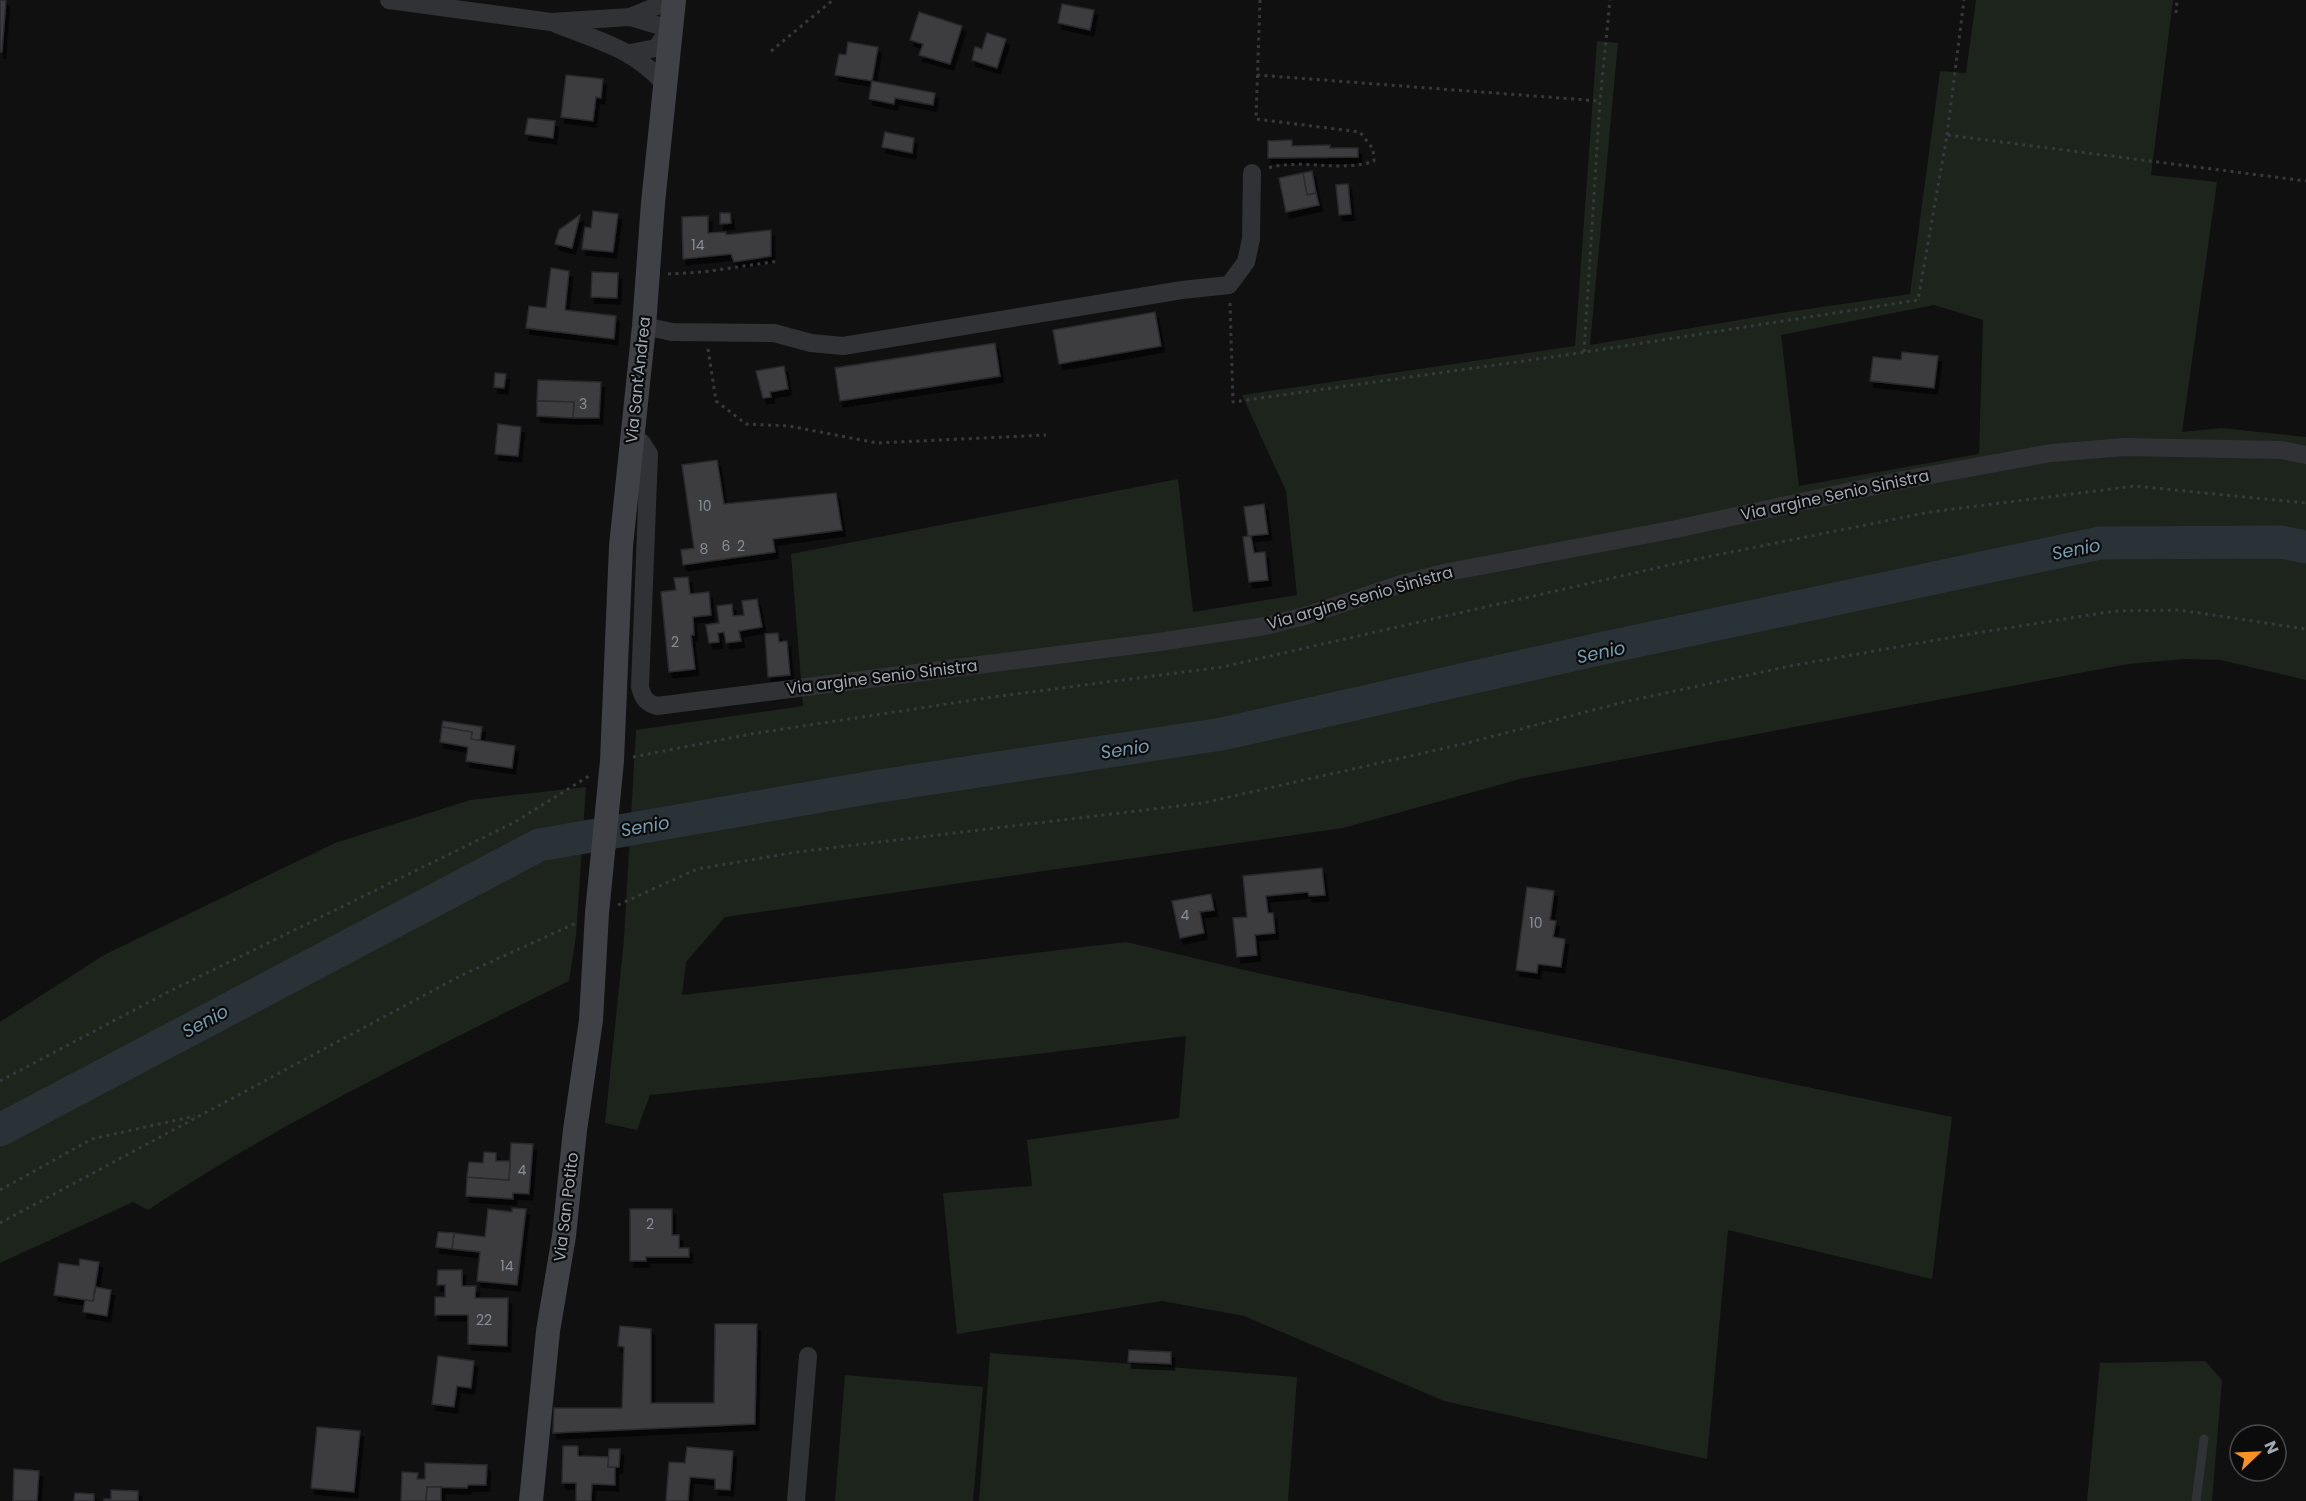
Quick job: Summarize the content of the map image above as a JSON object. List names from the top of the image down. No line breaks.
{"streets":{"street":["Via Sant'Andrea","Via argine Senio Sinistra","Via San Potito"]},"crossings":[["Via Sant'Andrea","Via argine Senio Sinistra"],["Via Sant'Andrea","Via San Potito"]],"water":["Senio"],"house_numbers":["14","3","10","6","2","8","2","4","10","4","2","14","22"],"north":"top right"}
